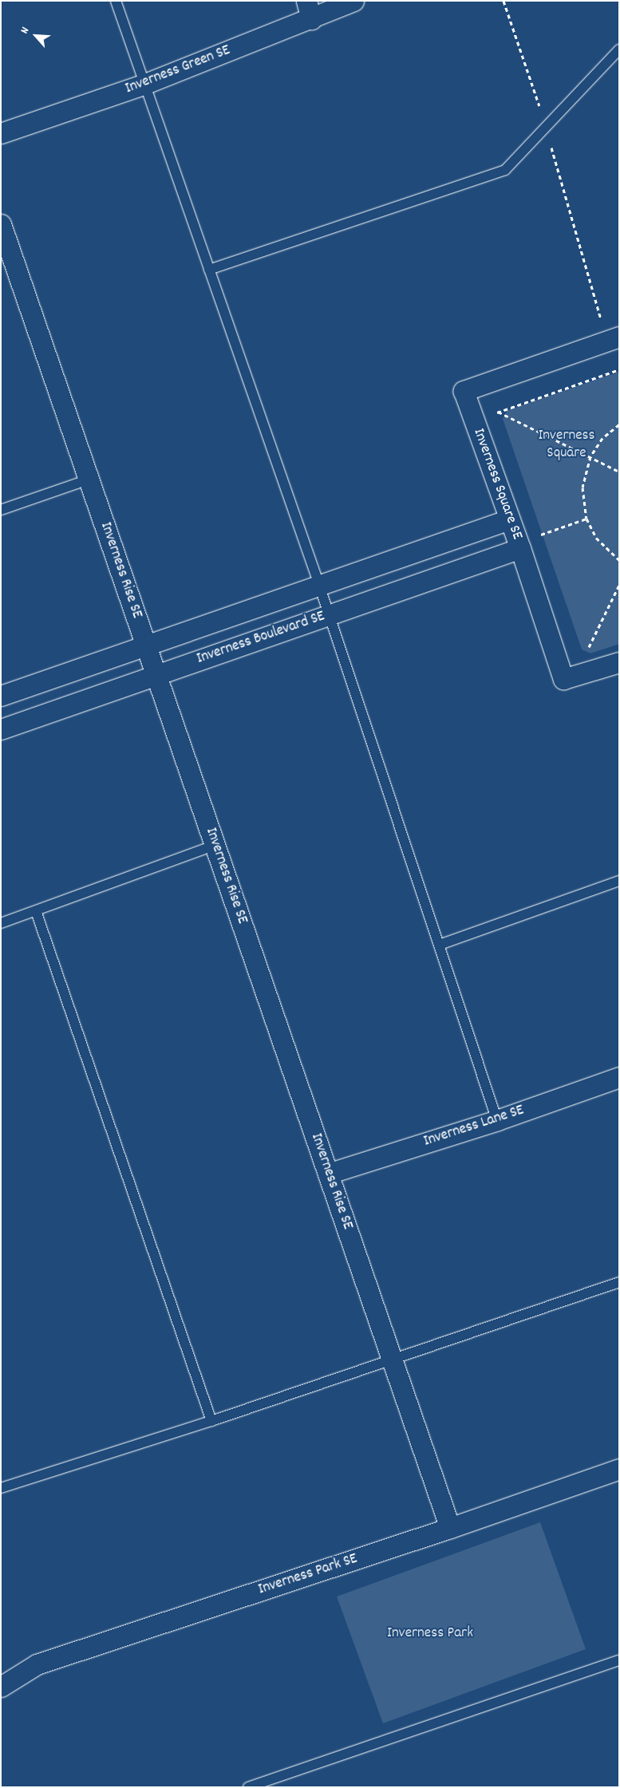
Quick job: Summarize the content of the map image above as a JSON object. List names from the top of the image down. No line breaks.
{"streets":{"street":["Inverness Green SE","Inverness Square SE","Inverness Rise SE","Inverness Boulevard SE","Inverness Lane SE","Inverness Park SE"]},"crossings":[["Inverness Square SE","Inverness Boulevard SE"],["Inverness Rise SE","Inverness Boulevard SE"],["Inverness Rise SE","Inverness Lane SE"],["Inverness Rise SE","Inverness Park SE"]],"parks":["Inverness Square","Inverness Park"],"north":"top left"}
